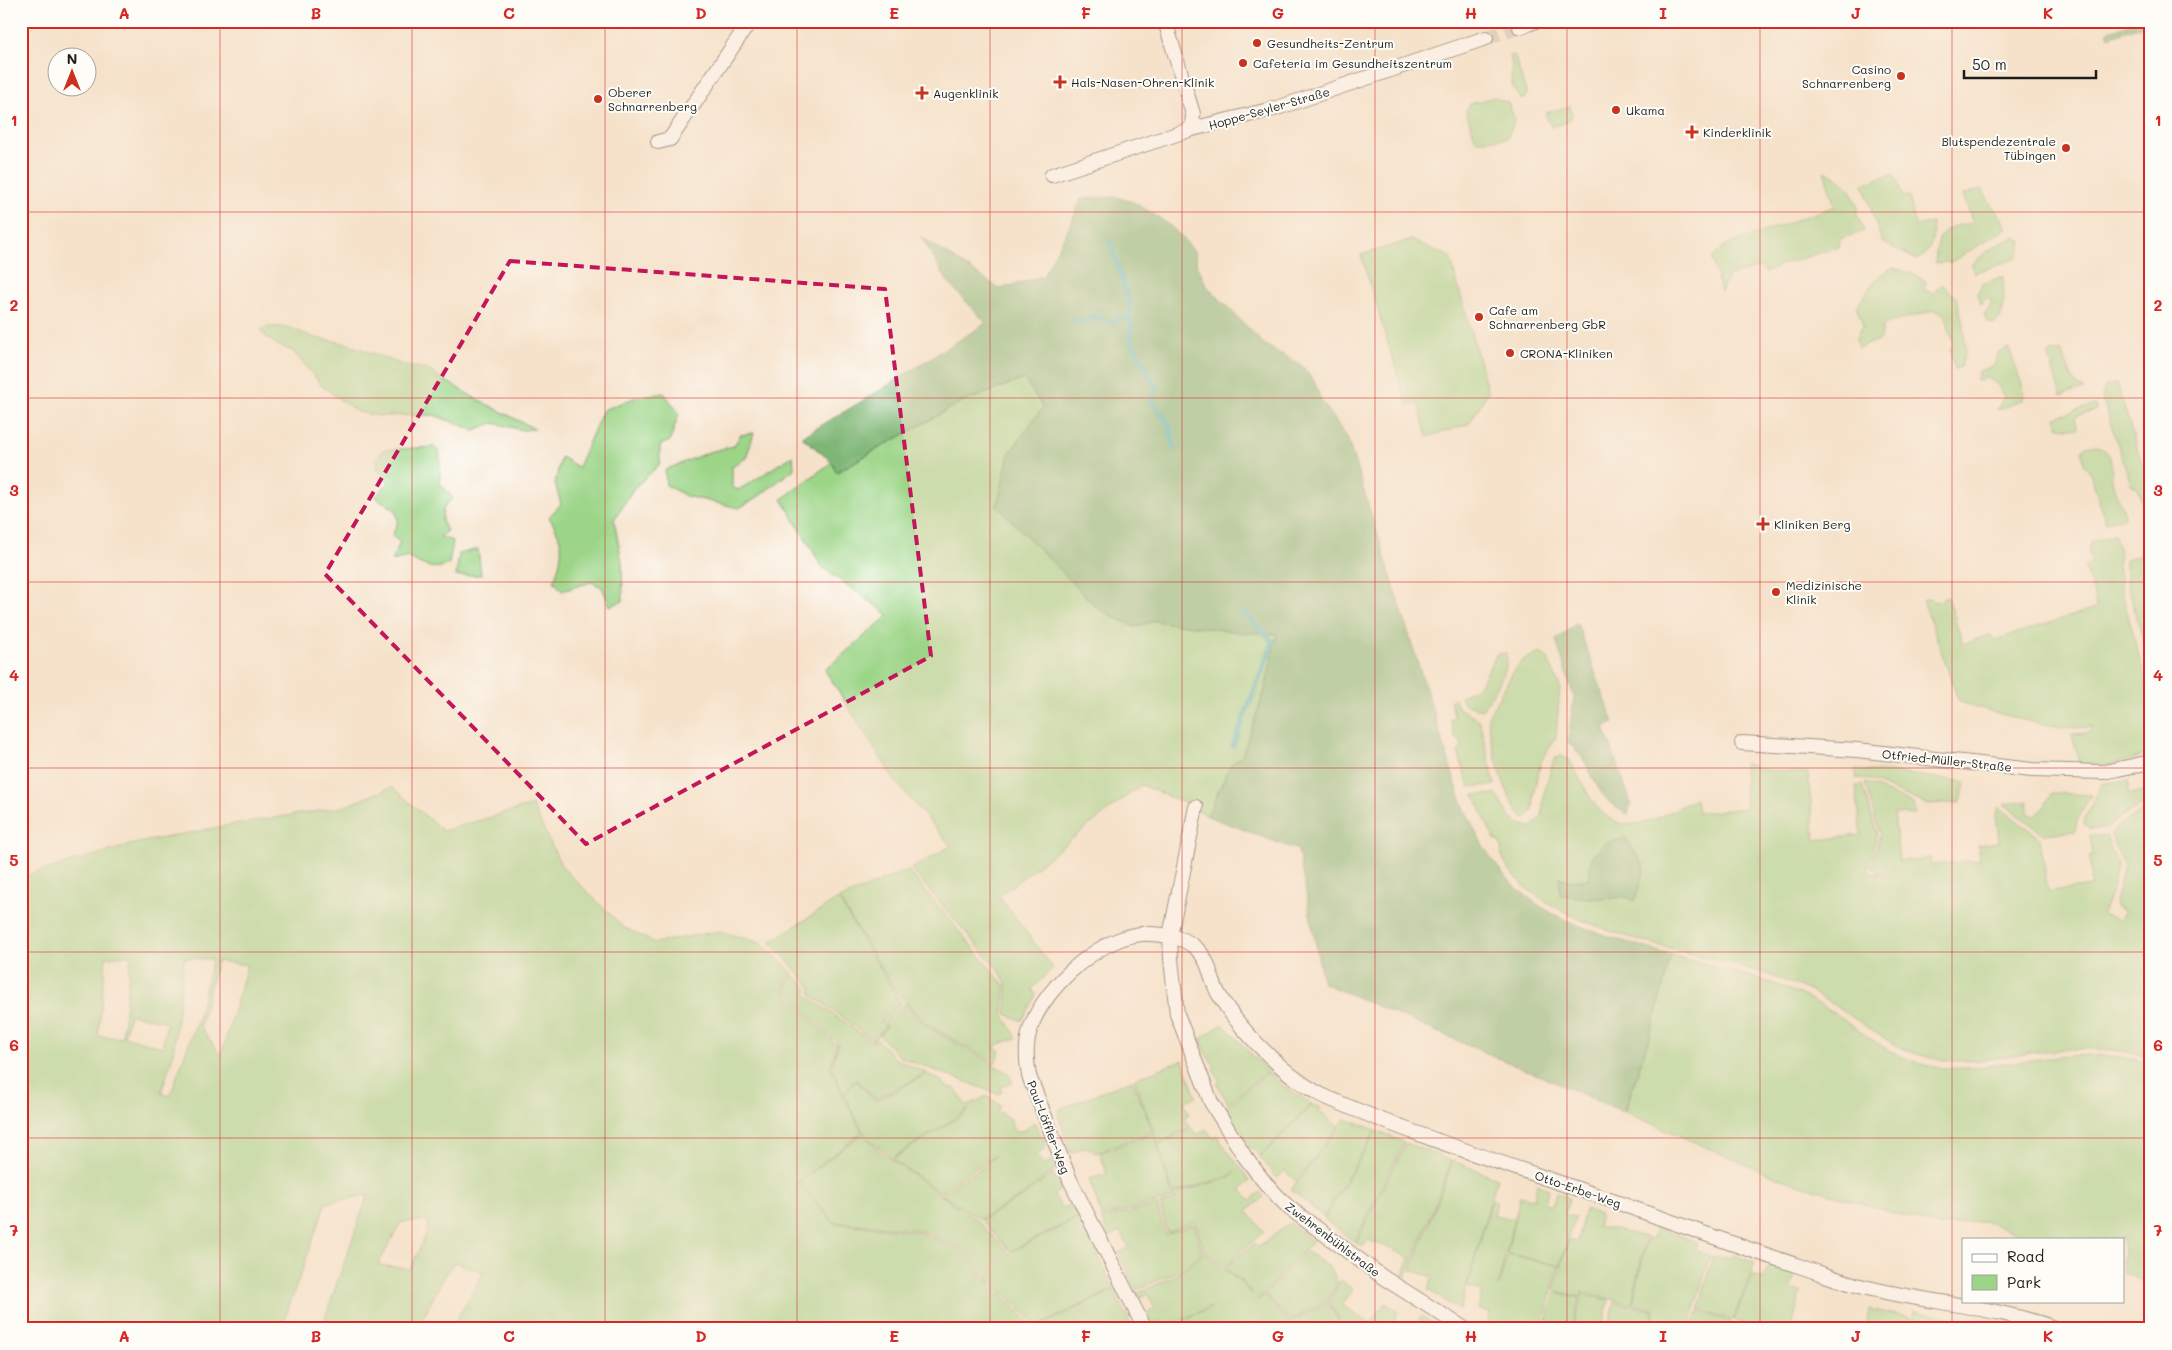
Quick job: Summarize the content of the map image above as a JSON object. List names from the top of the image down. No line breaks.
{"streets":{"street":["Hoppe-Seyler-Straße","Otfried-Müller-Straße","Paul-Löffler-Weg","Otto-Erbe-Weg","Zwehrenbühlstraße"]},"crossings":[["Paul-Löffler-Weg","Otto-Erbe-Weg"],["Paul-Löffler-Weg","Zwehrenbühlstraße"],["Otto-Erbe-Weg","Zwehrenbühlstraße"]],"places":{"other":["Gesundheits-Zentrum","Cafeteria im Gesundheitszentrum","Casino Schnarrenberg","Oberer Schnarrenberg","Ukama","Blutspendezentrale Tübingen","Cafe am Schnarrenberg GbR","CRONA-Kliniken","Medizinische Klinik"],"health":["Hals-Nasen-Ohren-Klinik","Augenklinik","Kinderklinik","Kliniken Berg"]},"legend":["Road","Park"],"scale_bar":"50 m","north":"top","grid":{"columns":["A","B","C","D","E","F","G","H","I","J","K"],"rows":["1","2","3","4","5","6","7"]}}
